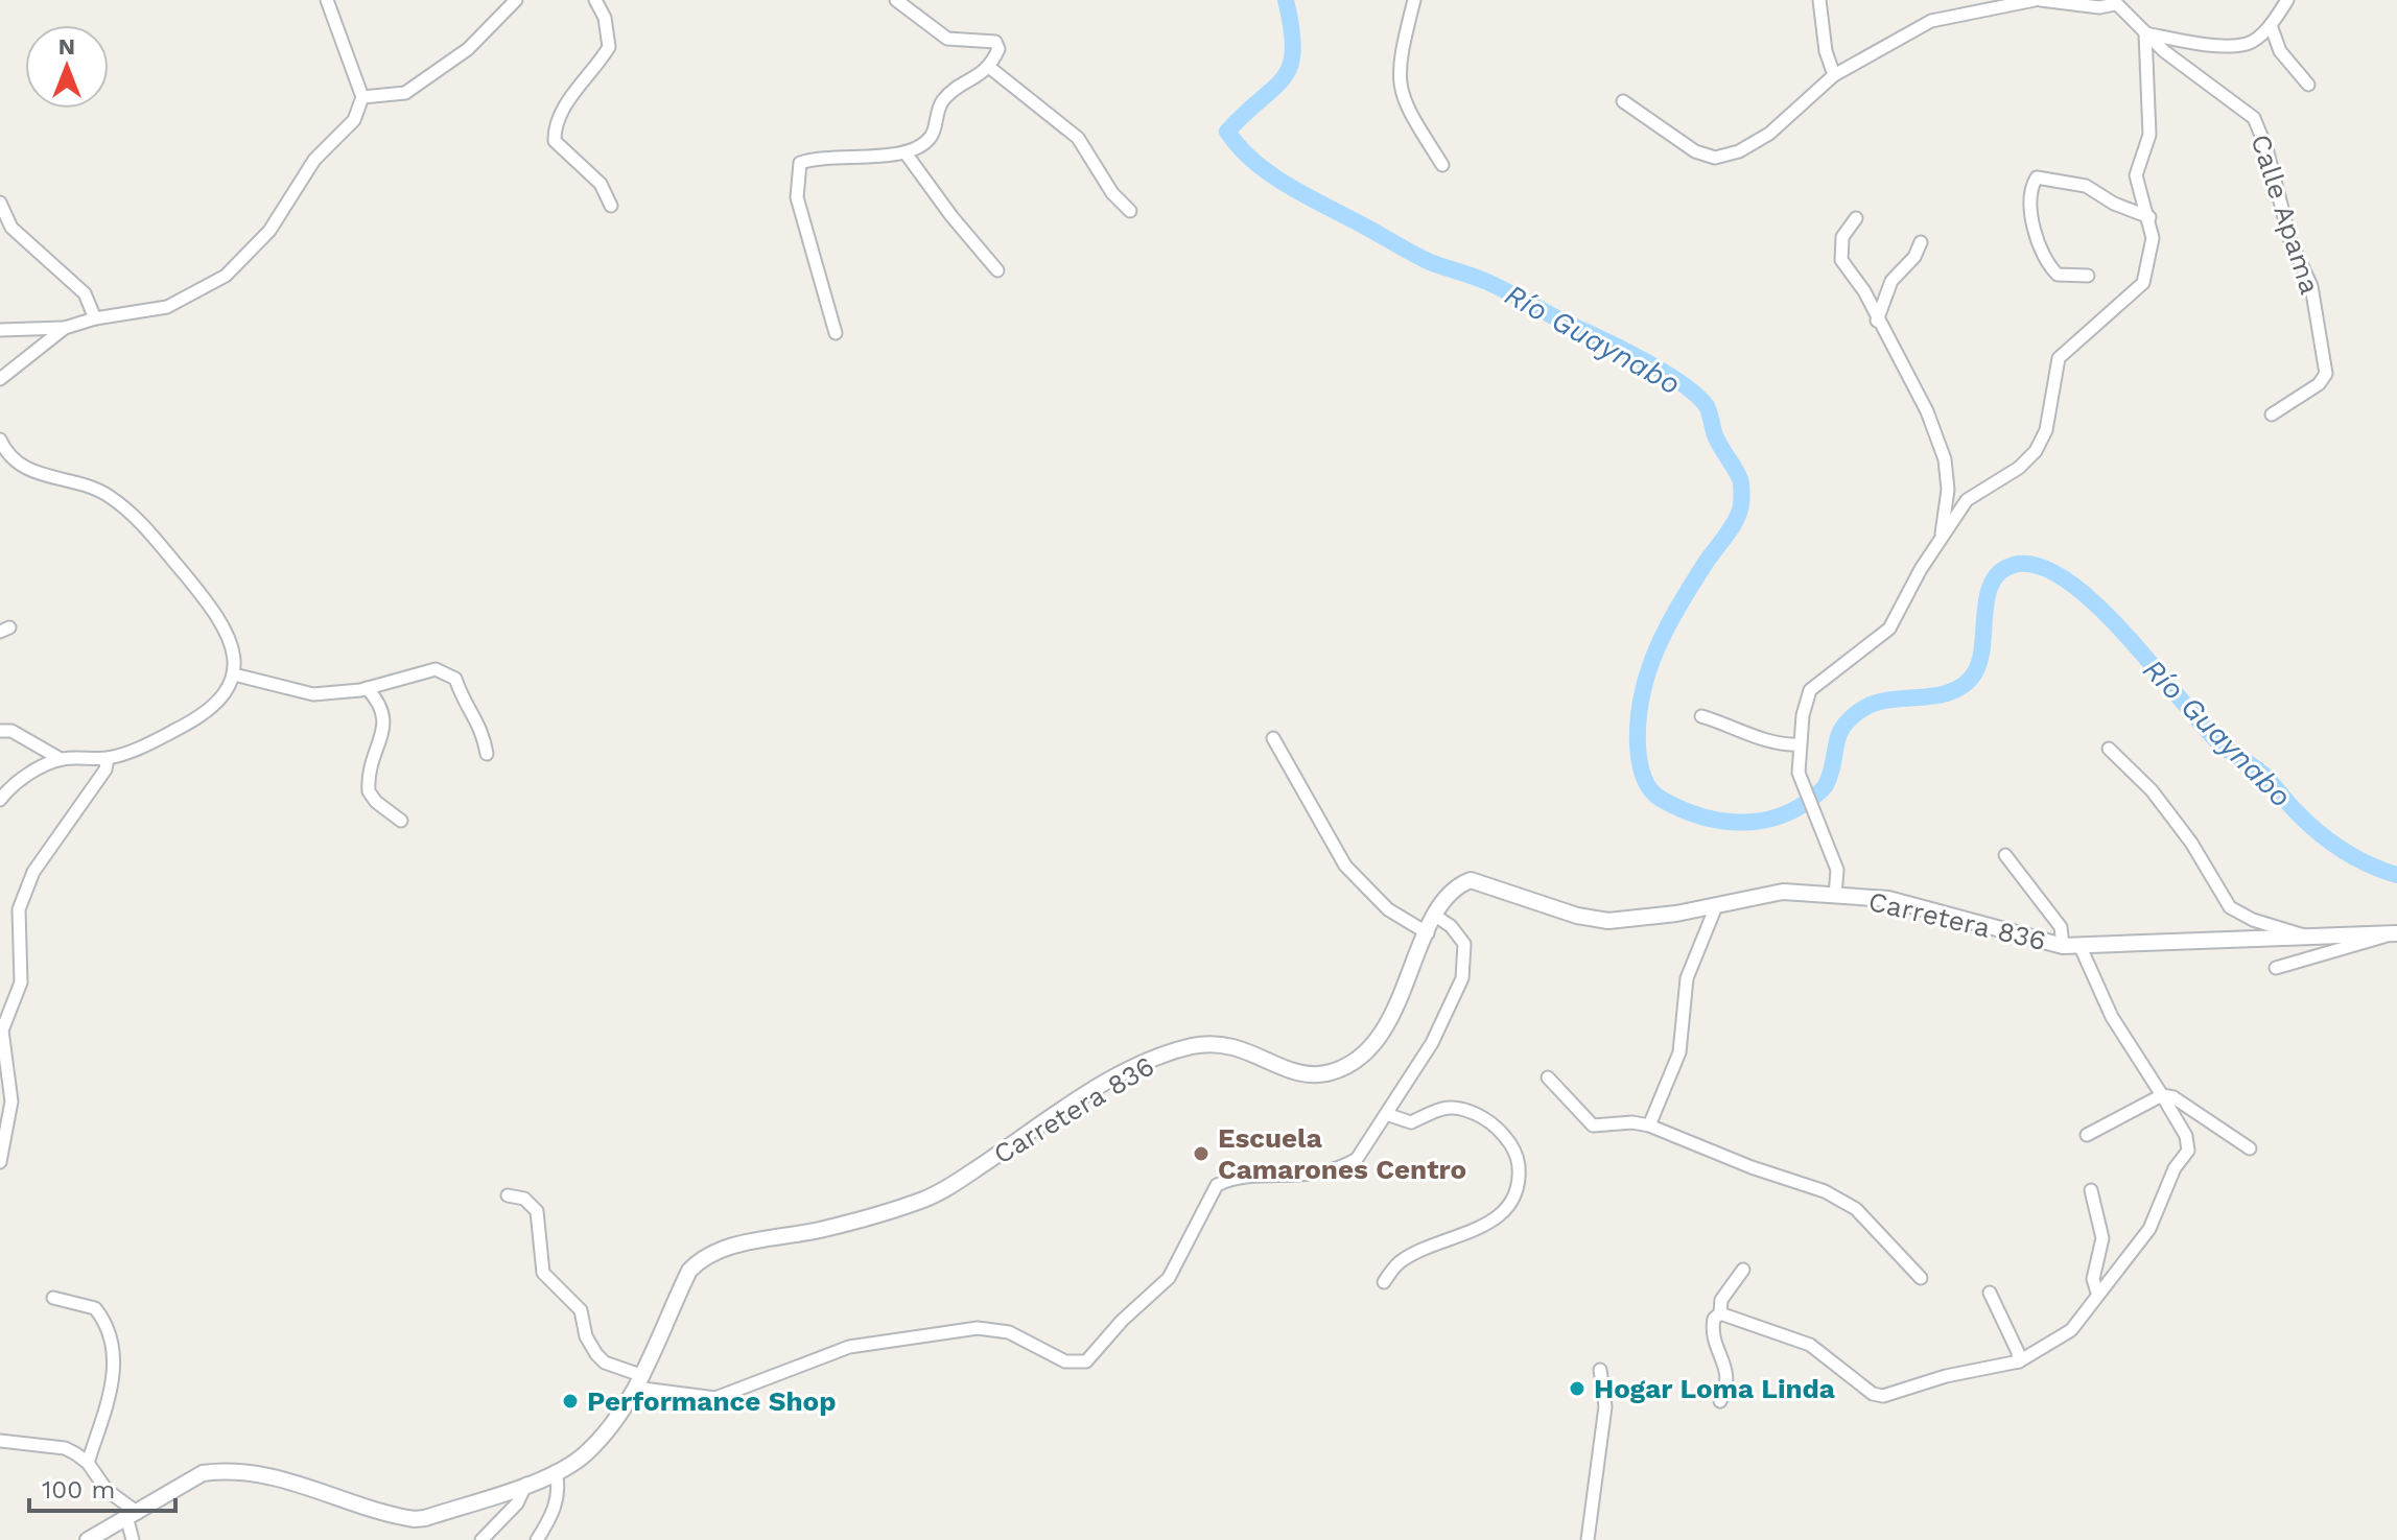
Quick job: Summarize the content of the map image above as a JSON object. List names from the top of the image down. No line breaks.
{"streets":{"street":["Calle Apama","Carretera 836"]},"water":["Río Guaynabo"],"places":["Escuela Camarones Centro","Hogar Loma Linda","Performance Shop"],"scale_bar":"100 m","north":"top"}
